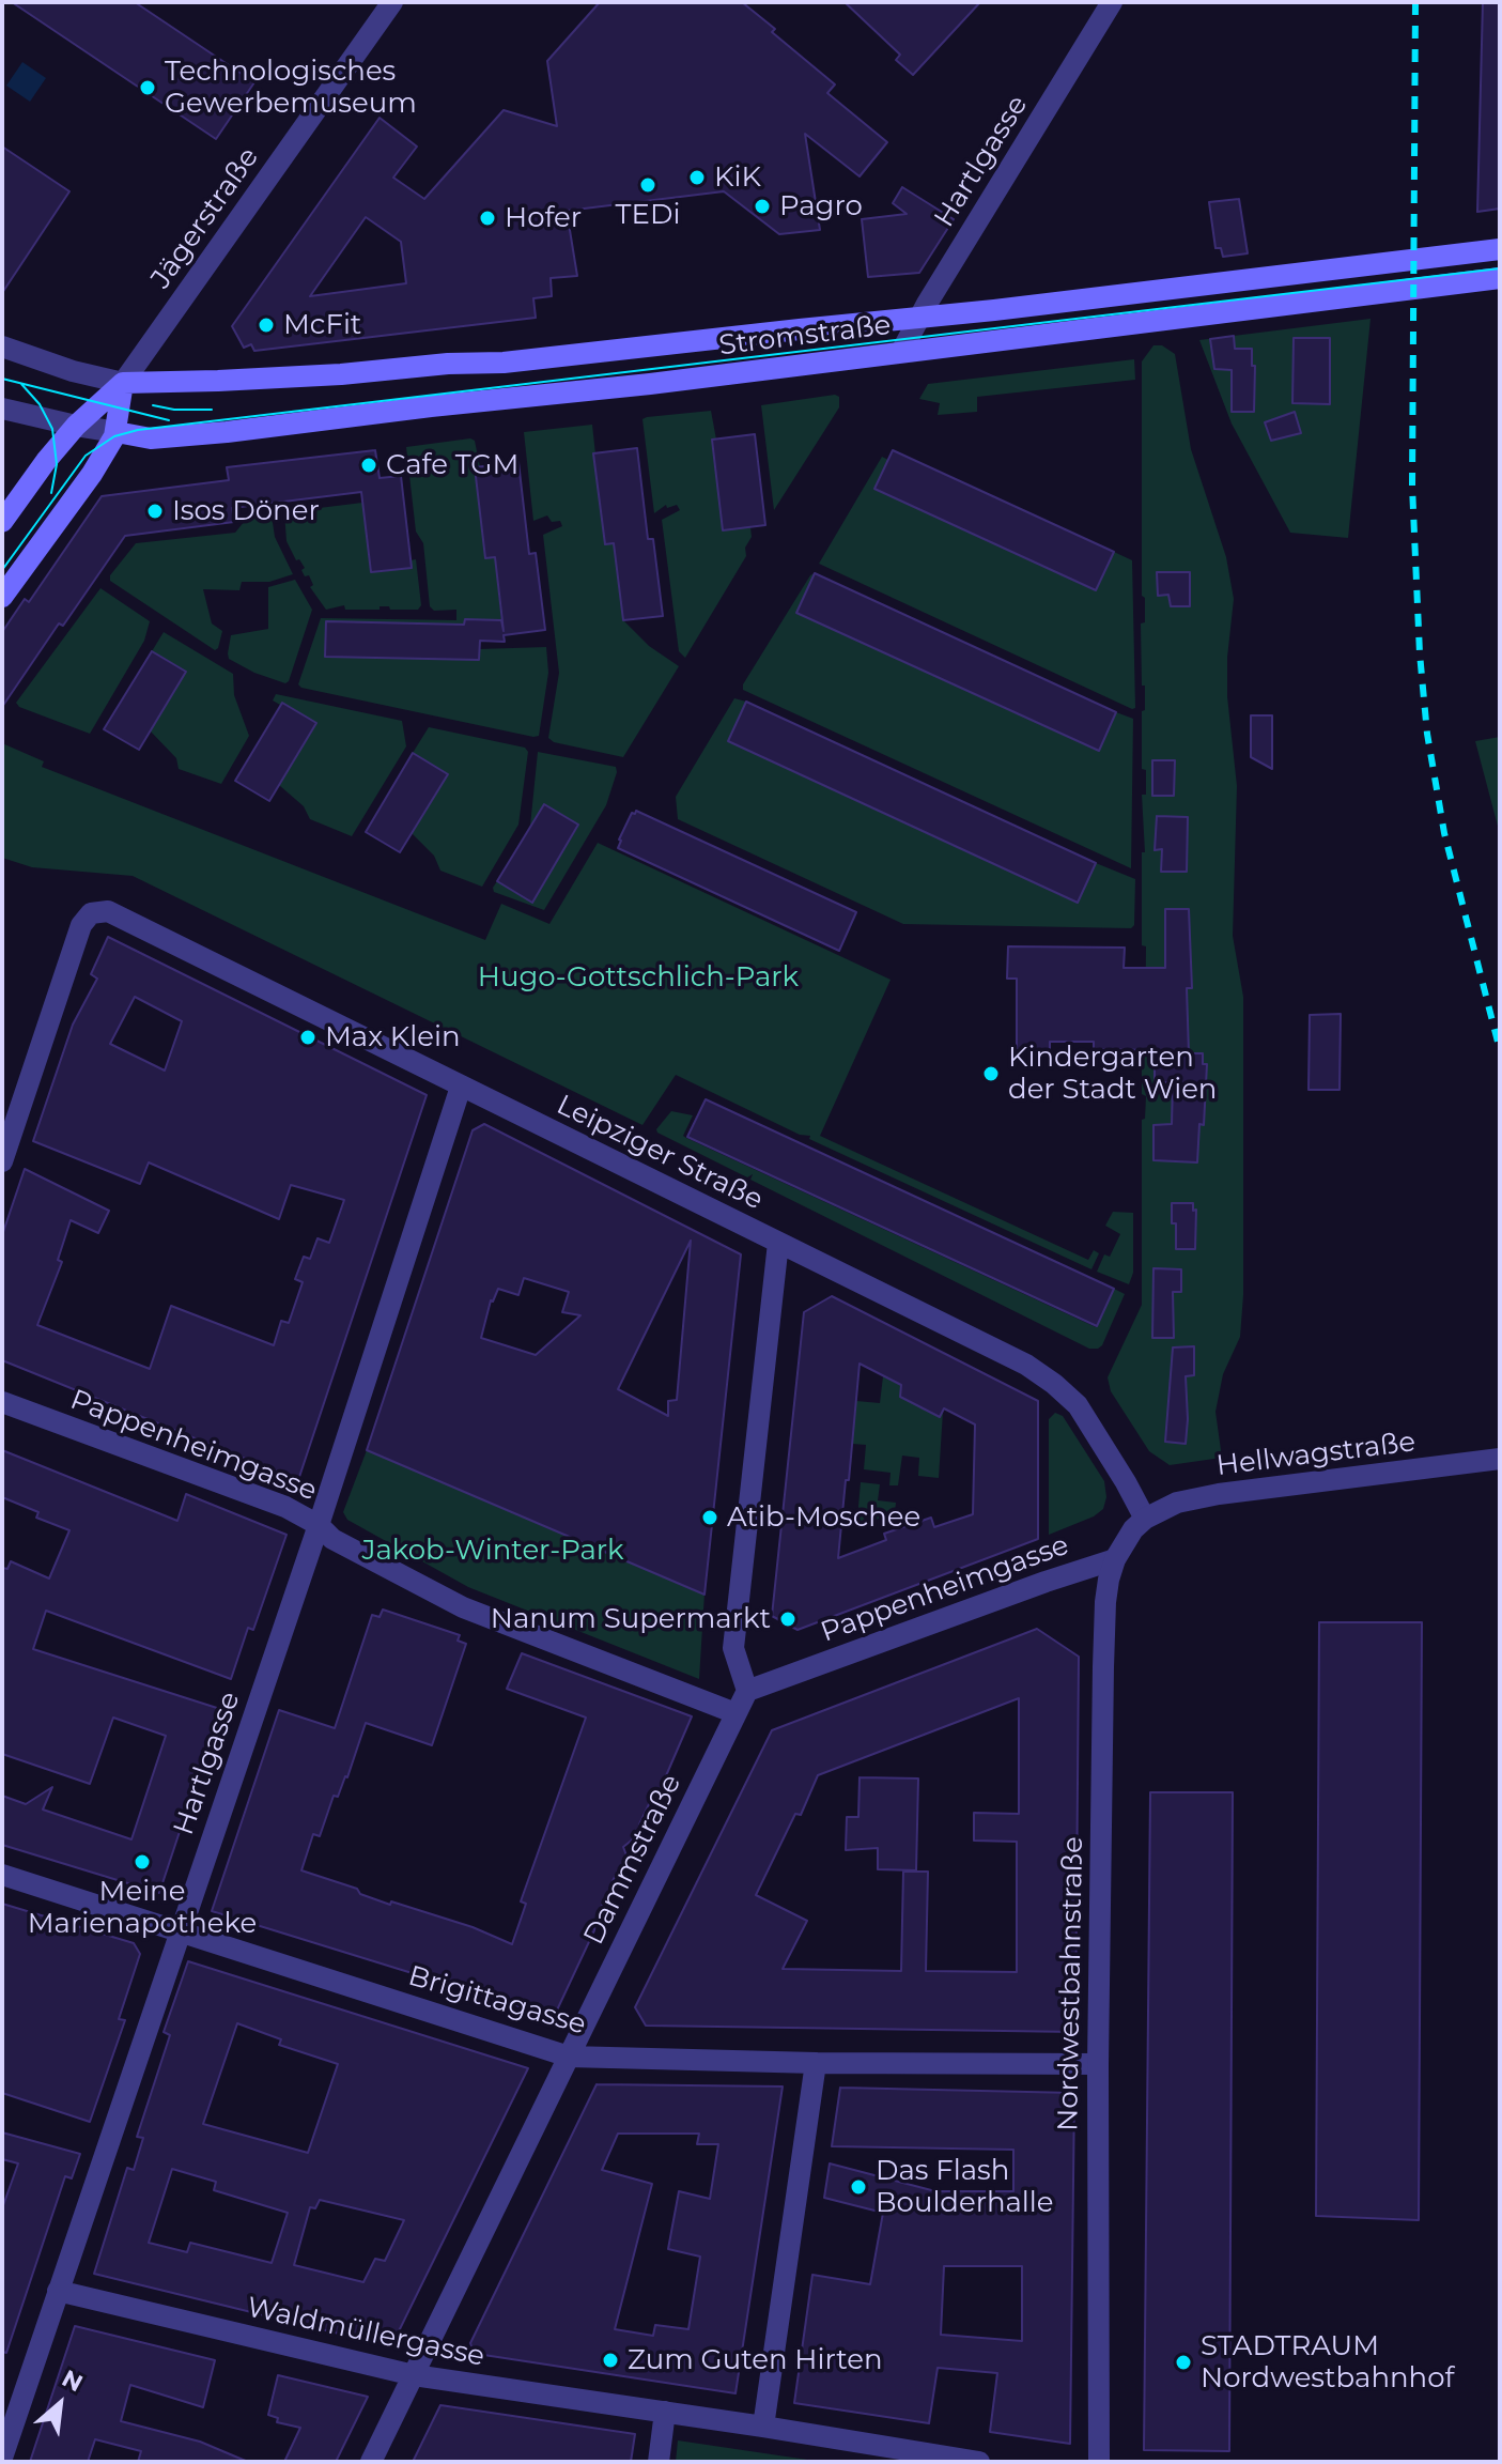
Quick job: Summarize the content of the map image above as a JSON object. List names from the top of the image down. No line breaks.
{"streets":{"main road":["Jägerstraße","Stromstraße"],"street":["Hartlgasse","Leipziger Straße","Pappenheimgasse","Hellwagstraße","Dammstraße","Nordwestbahnstraße","Brigittagasse","Waldmüllergasse"]},"crossings":[["Hartlgasse","Stromstraße"],["Hartlgasse","Leipziger Straße"],["Hartlgasse","Pappenheimgasse"],["Hartlgasse","Brigittagasse"],["Hartlgasse","Waldmüllergasse"],["Jägerstraße","Stromstraße"],["Leipziger Straße","Hellwagstraße"],["Pappenheimgasse","Dammstraße"],["Pappenheimgasse","Nordwestbahnstraße"],["Dammstraße","Brigittagasse"],["Dammstraße","Waldmüllergasse"],["Nordwestbahnstraße","Brigittagasse"]],"parks":["Hugo-Gottschlich-Park","Jakob-Winter-Park"],"places":["Technologisches Gewerbemuseum","KiK","TEDi","Pagro","Hofer","McFit","Cafe TGM","Isos Döner","Max Klein","Kindergarten der Stadt Wien","Atib-Moschee","Nanum Supermarkt","Meine Marienapotheke","Das Flash Boulderhalle","Zum Guten Hirten","STADTRAUM Nordwestbahnhof"],"north":"top right"}
